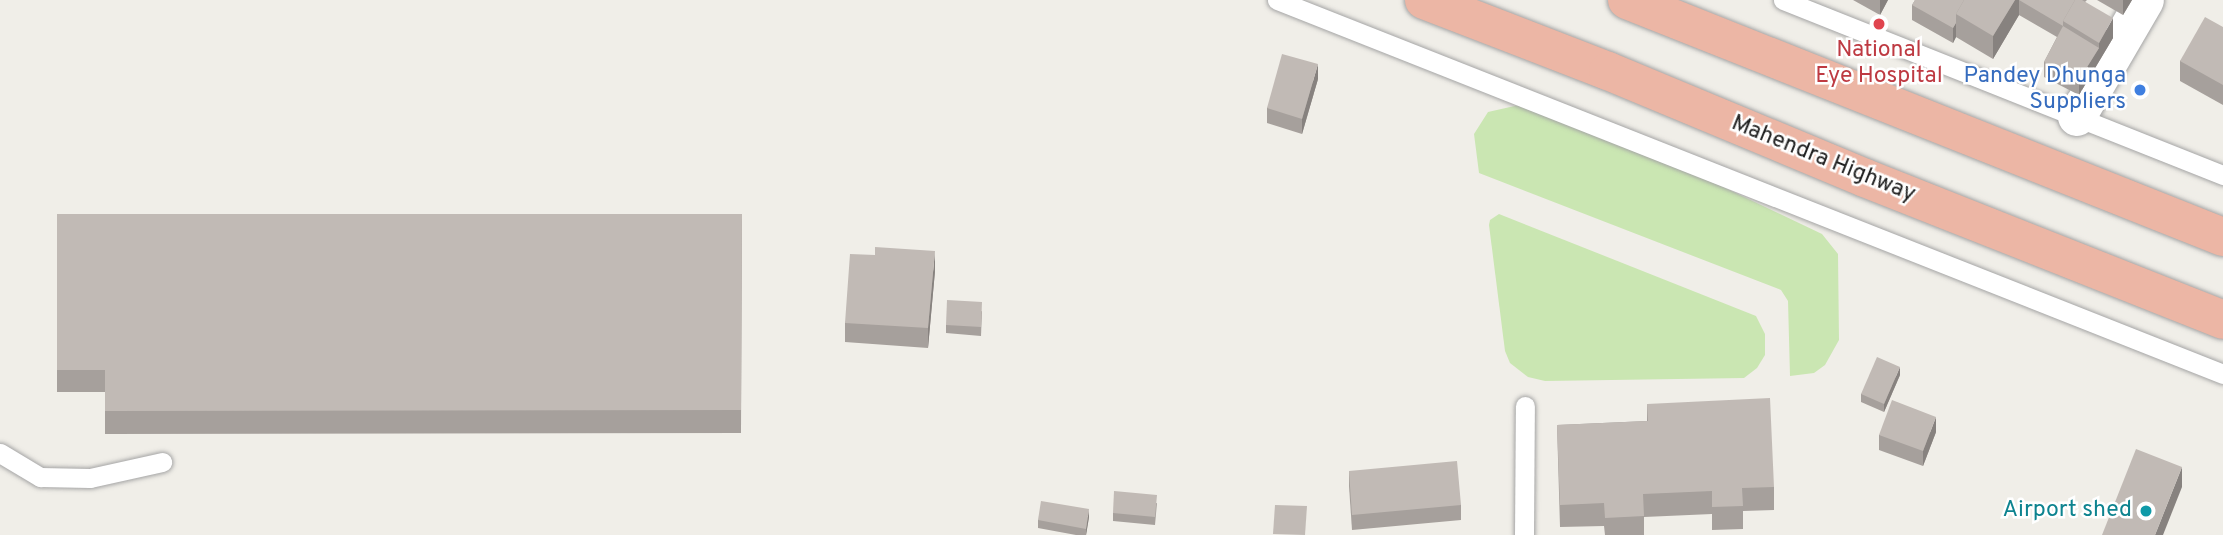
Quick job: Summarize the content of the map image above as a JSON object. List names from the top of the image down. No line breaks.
{"streets":{"highway":["Mahendra Highway"]},"places":["National Eye Hospital","Pandey Dhunga Suppliers","Airport shed"]}
